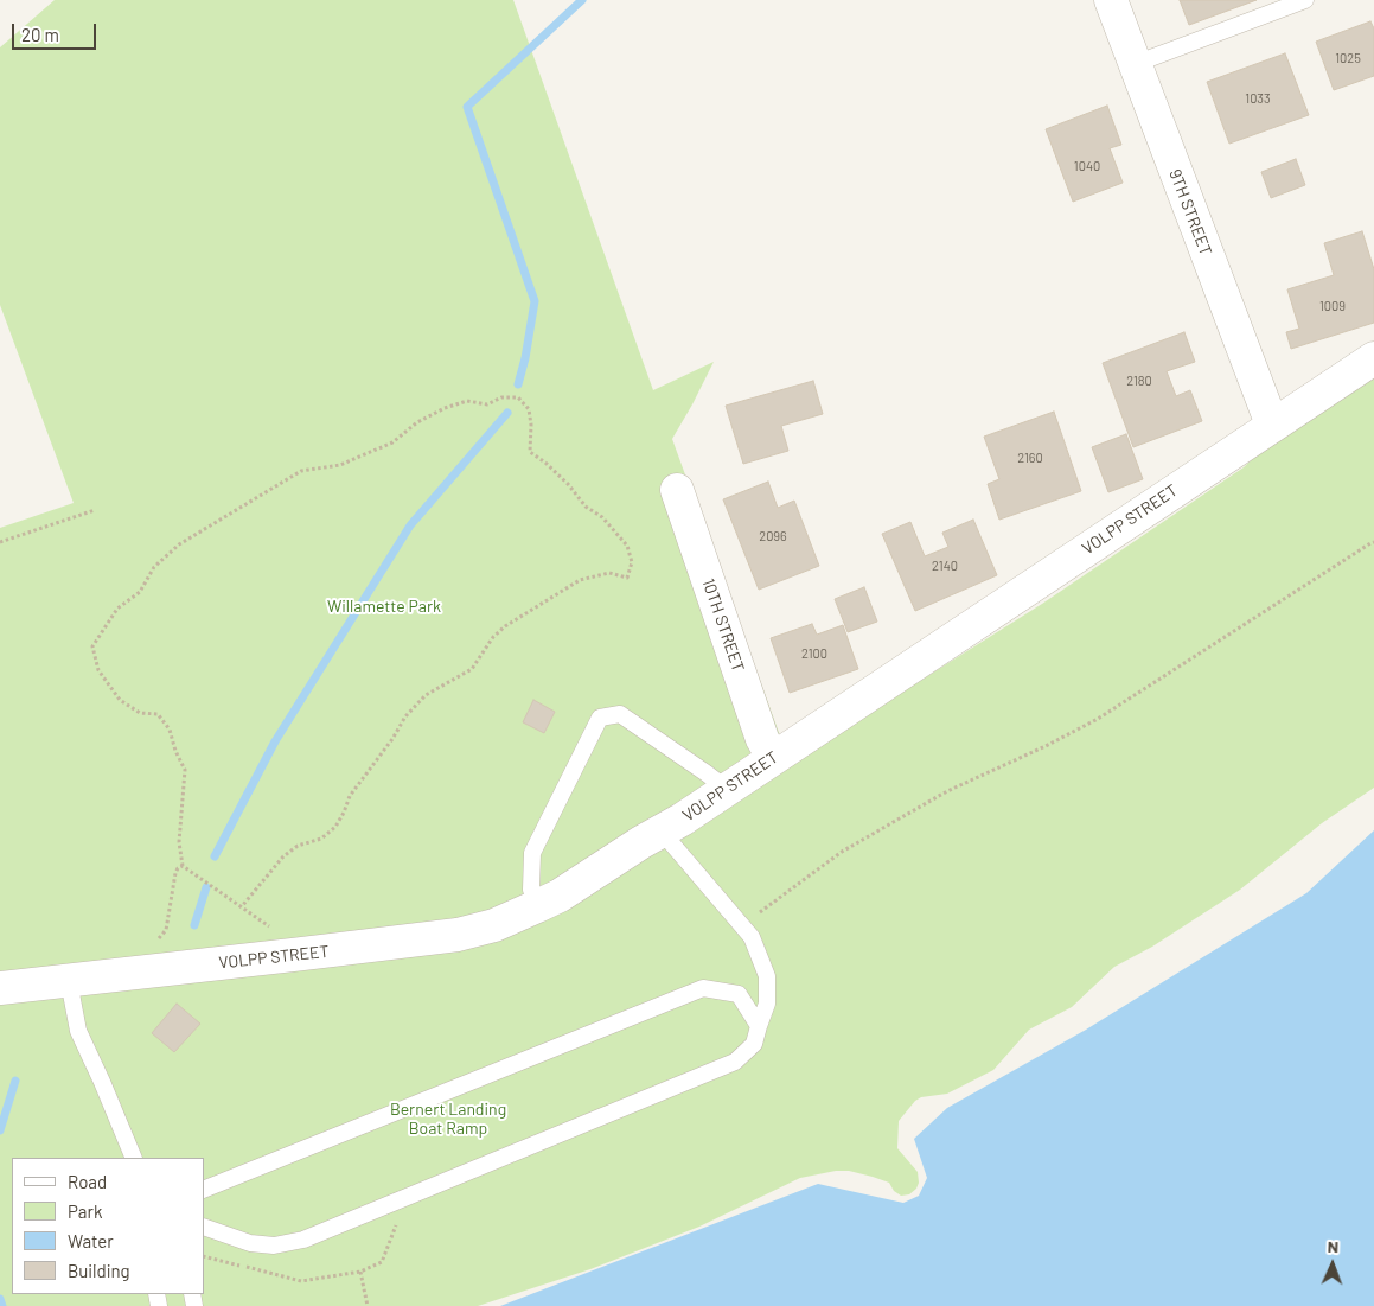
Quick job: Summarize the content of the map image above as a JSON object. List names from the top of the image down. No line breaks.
{"streets":{"street":["9TH STREET","VOLPP STREET","10TH STREET"]},"crossings":[["9TH STREET","VOLPP STREET"],["VOLPP STREET","10TH STREET"]],"parks":["Willamette Park","Bernert Landing Boat Ramp"],"house_numbers":["1025","1033","1040","1009","2180","2160","2096","2140","2100"],"legend":["Road","Park","Water","Building"],"scale_bar":"20 m","north":"top"}
